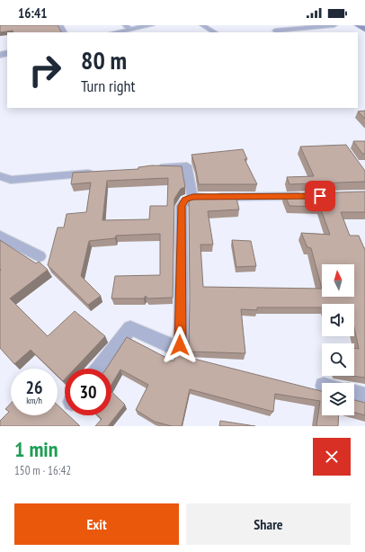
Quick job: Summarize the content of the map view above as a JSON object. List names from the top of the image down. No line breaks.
{"north":"top","page":{"status":"16:41","turn":["80 m","Turn right"],"speed":"26 km/h","limit":"30","heading":["1 min","150 m · 16:42"],"buttons":["Exit","Share"]}}
